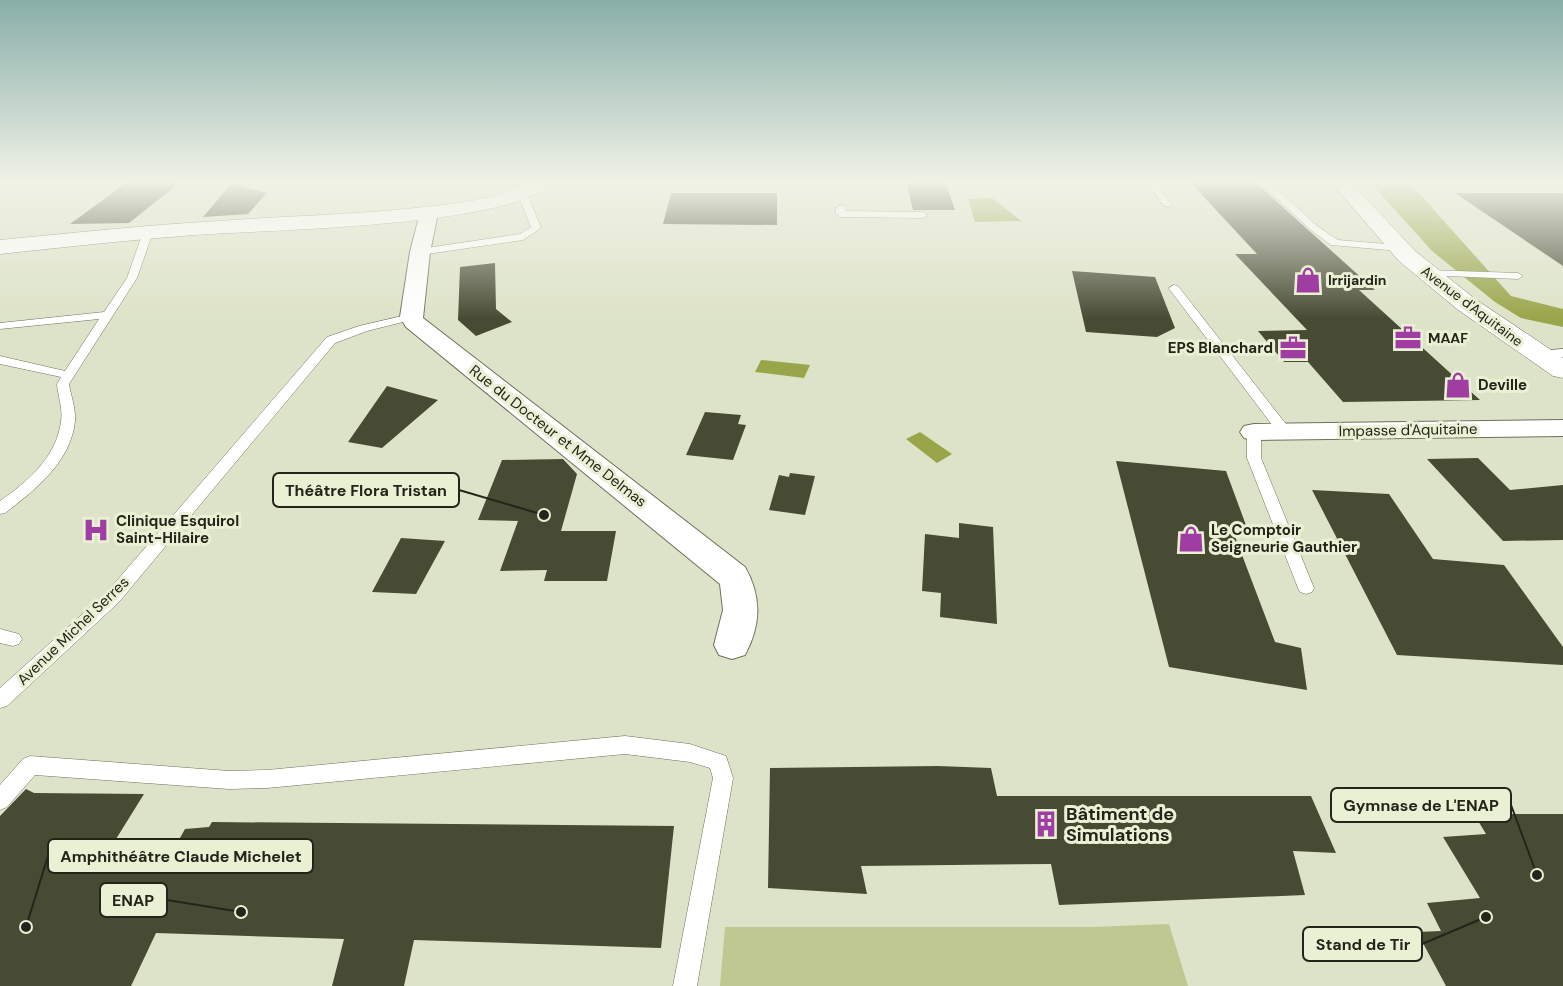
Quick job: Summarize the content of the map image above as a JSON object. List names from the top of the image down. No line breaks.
{"streets":{"street":["Avenue d'Aquitaine","Impasse d'Aquitaine","Rue du Docteur et Mme Delmas"],"lane":["Avenue Michel Serres"]},"crossings":[["Rue du Docteur et Mme Delmas","Avenue Michel Serres"]],"places":{"shop":["Irrijardin","Deville","Le Comptoir Seigneurie Gauthier"],"office":["MAAF","EPS Blanchard"],"other":["Théâtre Flora Tristan","Gymnase de L'ENAP","ENAP","Stand de Tir","Amphithéâtre Claude Michelet"],"hospital":["Clinique Esquirol Saint-Hilaire"],"building":["Bâtiment de Simulations"]}}
